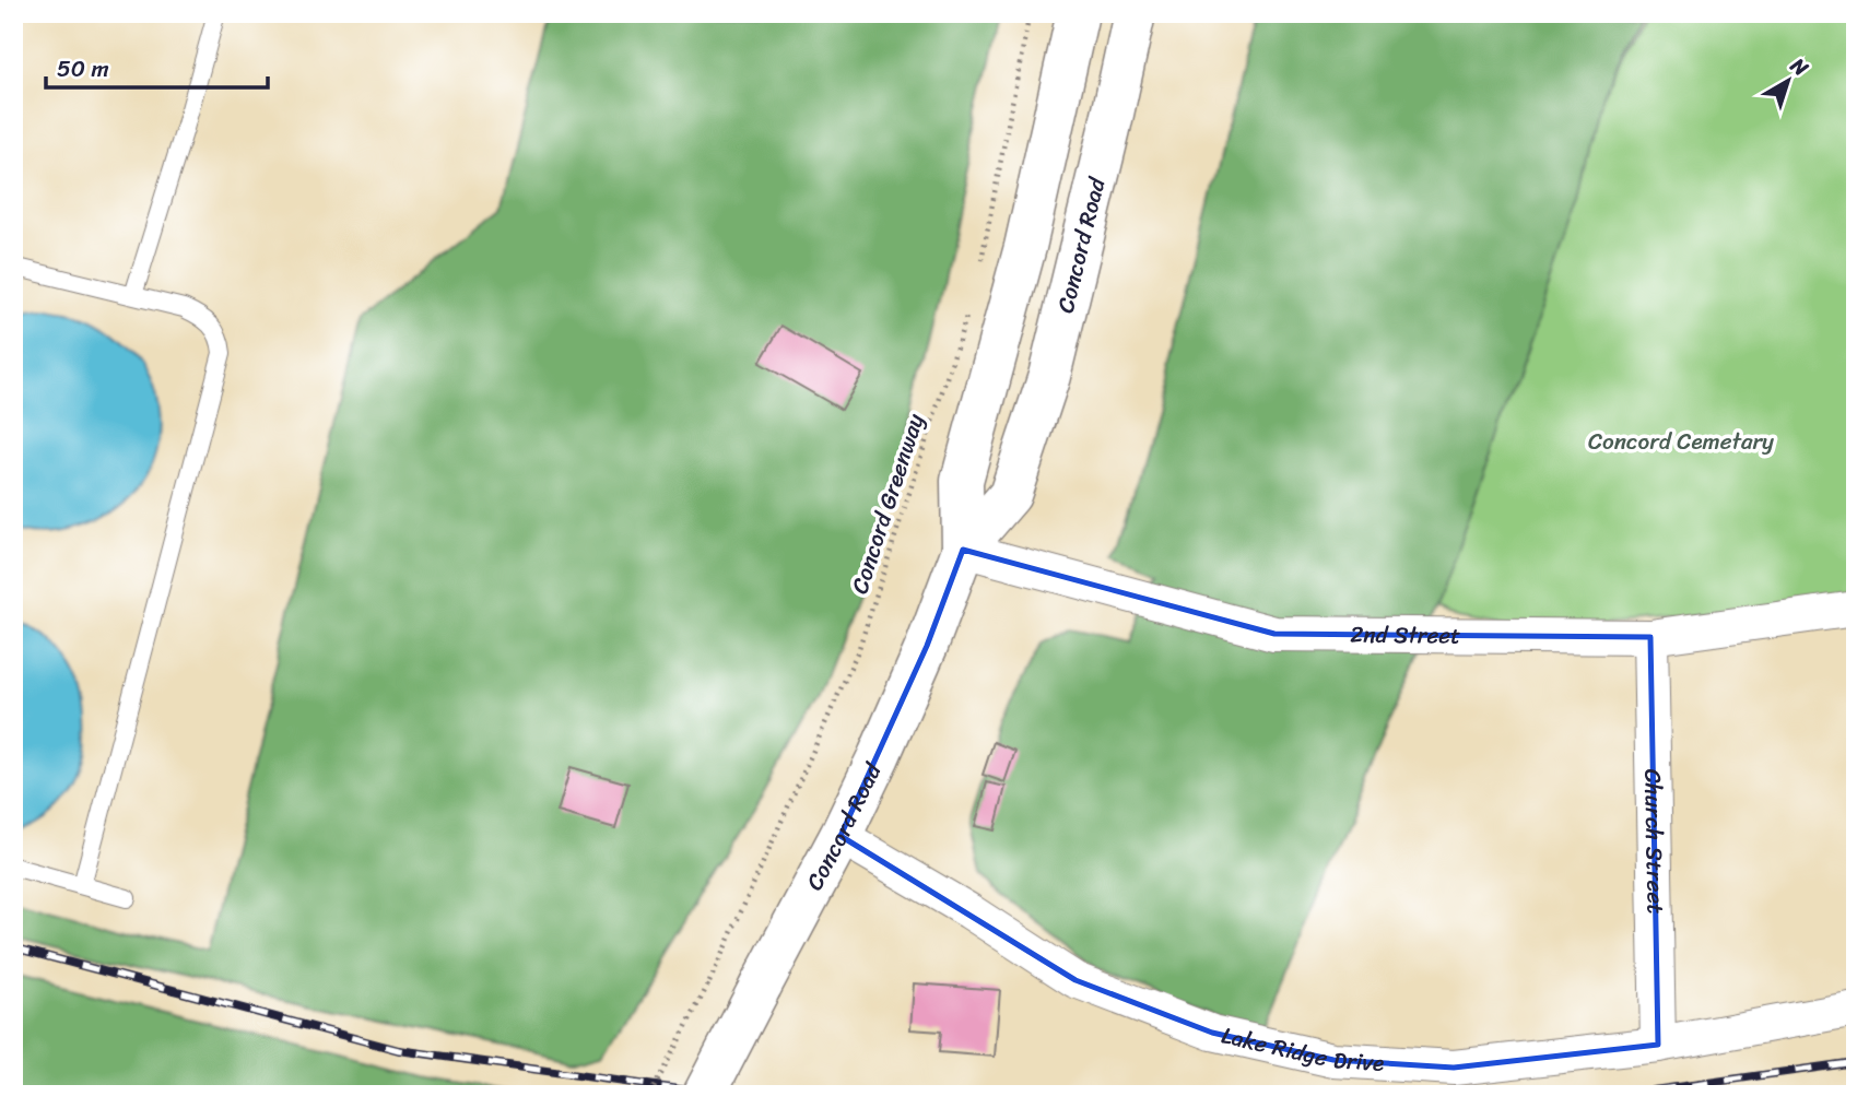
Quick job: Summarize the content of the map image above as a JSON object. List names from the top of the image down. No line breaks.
{"streets":{"main road":["Concord Road"],"street":["2nd Street","Church Street","Lake Ridge Drive"],"path":["Concord Greenway"]},"crossings":[["Concord Road","2nd Street"],["Concord Road","Lake Ridge Drive"],["2nd Street","Church Street"],["Church Street","Lake Ridge Drive"]],"parks":["Concord Cemetary"],"scale_bar":"50 m","north":"top right"}
